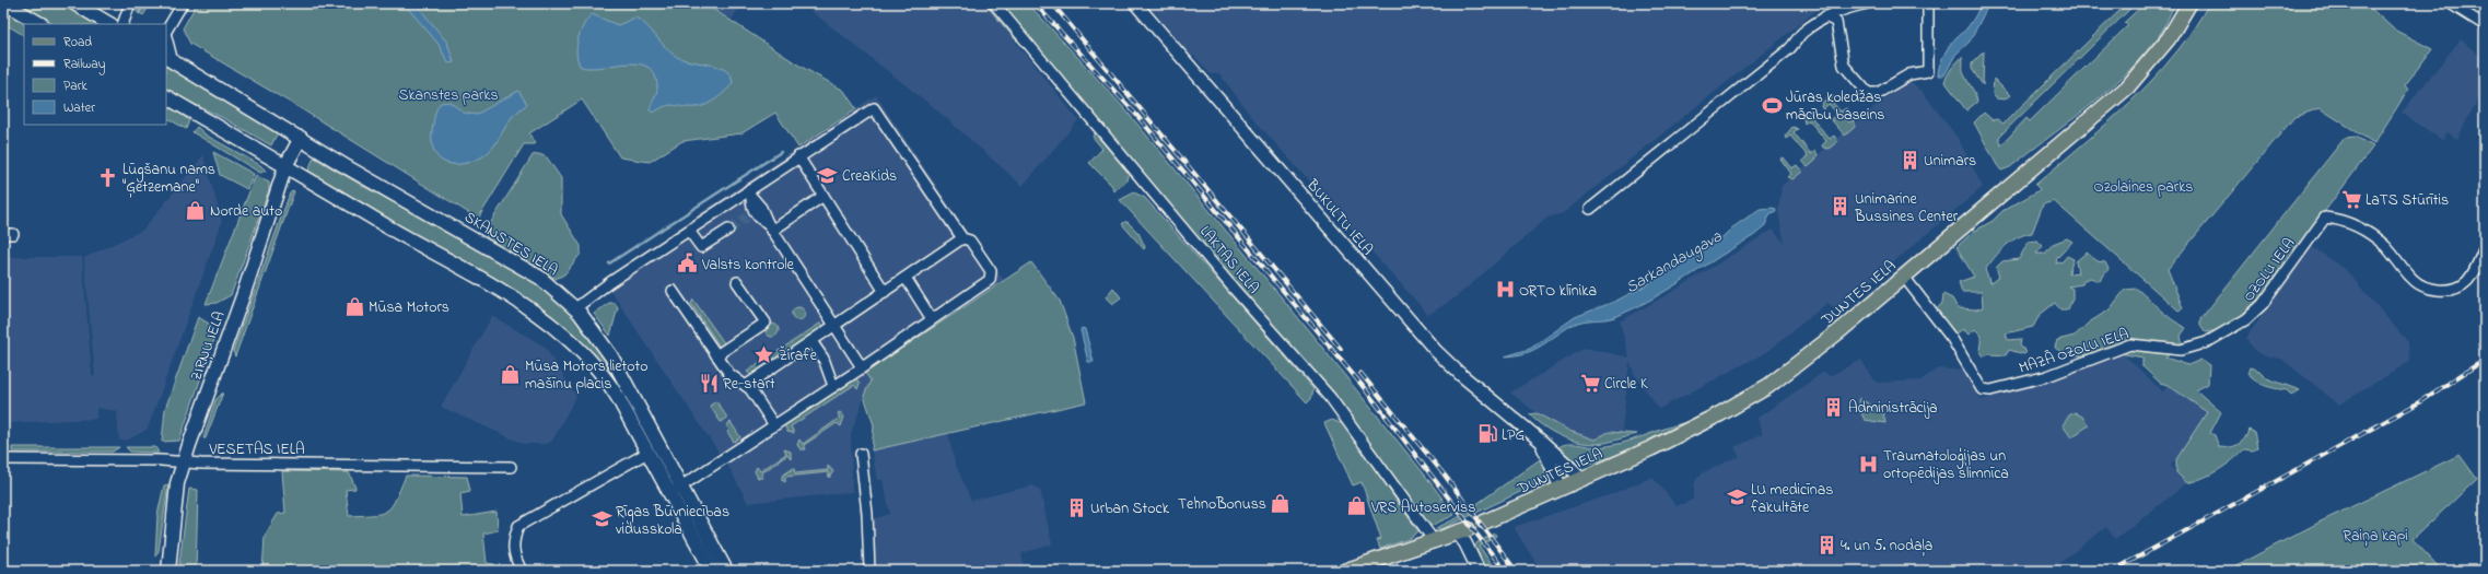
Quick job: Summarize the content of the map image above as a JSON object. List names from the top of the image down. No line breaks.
{"streets":{"main road":["SKANSTES IELA","DUNTES IELA","ZIRŅU IELA"],"street":["BUKULTU IELA","LAKTAS IELA","OZOLU IELA","MAZĀ OZOLU IELA","VESETAS IELA"]},"crossings":[["BUKULTU IELA","DUNTES IELA"],["SKANSTES IELA","ZIRŅU IELA"],["OZOLU IELA","MAZĀ OZOLU IELA"],["DUNTES IELA","MAZĀ OZOLU IELA"],["ZIRŅU IELA","VESETAS IELA"]],"water":["Sarkandaugava"],"parks":["Skanstes parks","Ozolaines parks","Raiņa kapi"],"places":{"sports":["Jūras koledžas mācību baseins"],"building":["Unimars","Unimarine Bussines Center","Administrācija","Urban Stock","4. un 5. nodaļa"],"school or university":["CreaKids","LU medicīnas fakultāte","Rīgas Būvniecības vidusskola"],"church":["Lūgšanu nams \"Ģetzemane\""],"supermarket":["LaTS Stūrītis","Circle K"],"shop":["Norde auto","Mūsa Motors","Mūsa Motors lietoto mašīnu placis","TehnoBonuss","VRS Autoserviss"],"public building":["Valsts kontrole"],"hospital":["ORTO klīnika","Traumatoloģijas un ortopēdijas slimnīca"],"place":["Žirafe"],"restaurant":["Re-start"],"fuel station":["LPG"]},"legend":["Road","Railway","Park","Water"]}
